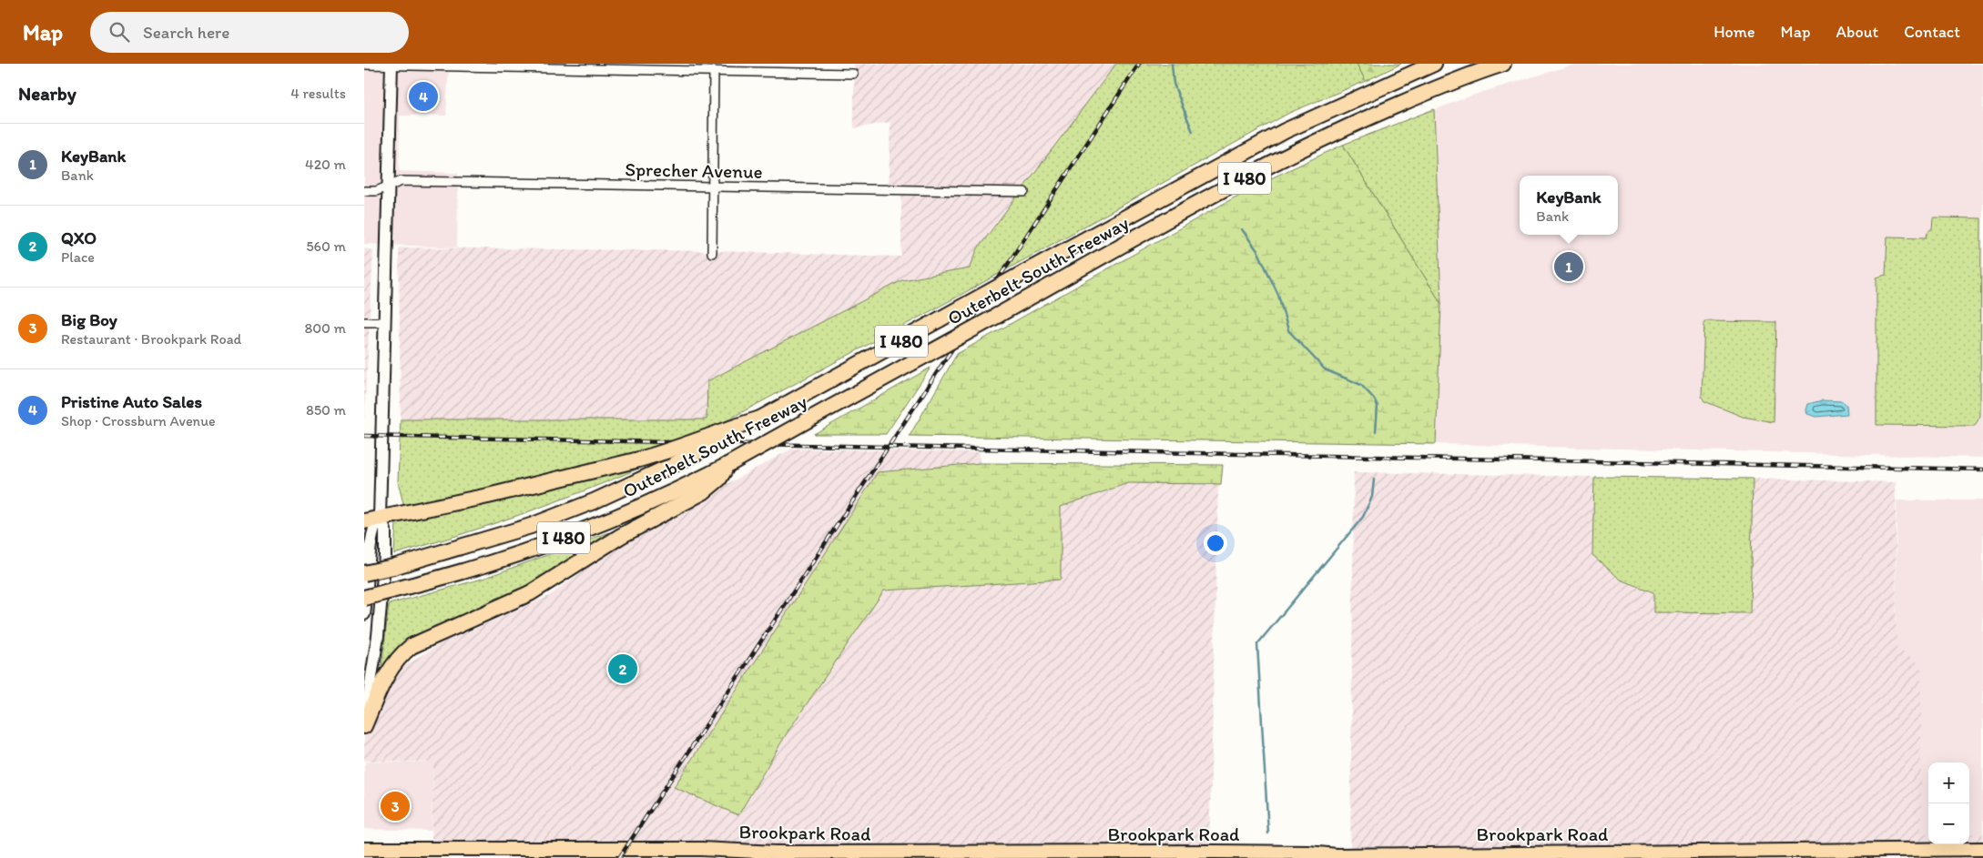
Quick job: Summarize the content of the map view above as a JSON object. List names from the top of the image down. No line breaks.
{"streets":{"highway":["I 480","Outerbelt South Freeway"],"main road":["Brookpark Road"],"street":["Sprecher Avenue"]},"page":{"header":"Map","search":"Search here","nav":["Home","Map","About","Contact"],"heading":["Nearby","4 results"],"pins":["4","1","2","3"],"list":[{"mark":"1","name":"KeyBank","note":"Bank","value":"420 m"},{"mark":"2","name":"QXO","note":"Place","value":"560 m"},{"mark":"3","name":"Big Boy","note":"Restaurant · Brookpark Road","value":"800 m"},{"mark":"4","name":"Pristine Auto Sales","note":"Shop · Crossburn Avenue","value":"850 m"}],"popup":["KeyBank","Bank"],"map_buttons":["+","−"]}}
